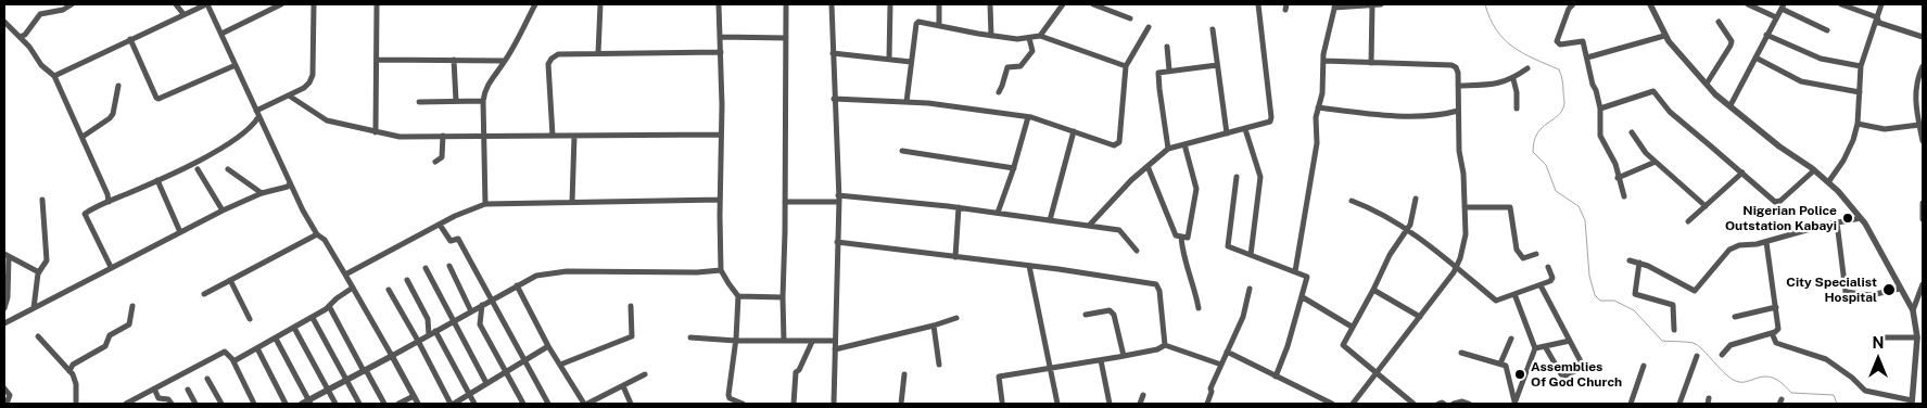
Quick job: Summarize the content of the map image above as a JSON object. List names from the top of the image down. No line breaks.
{"places":["Nigerian Police Outstation Kabayi","City Specialist Hospital","Assemblies Of God Church"],"north":"top"}
